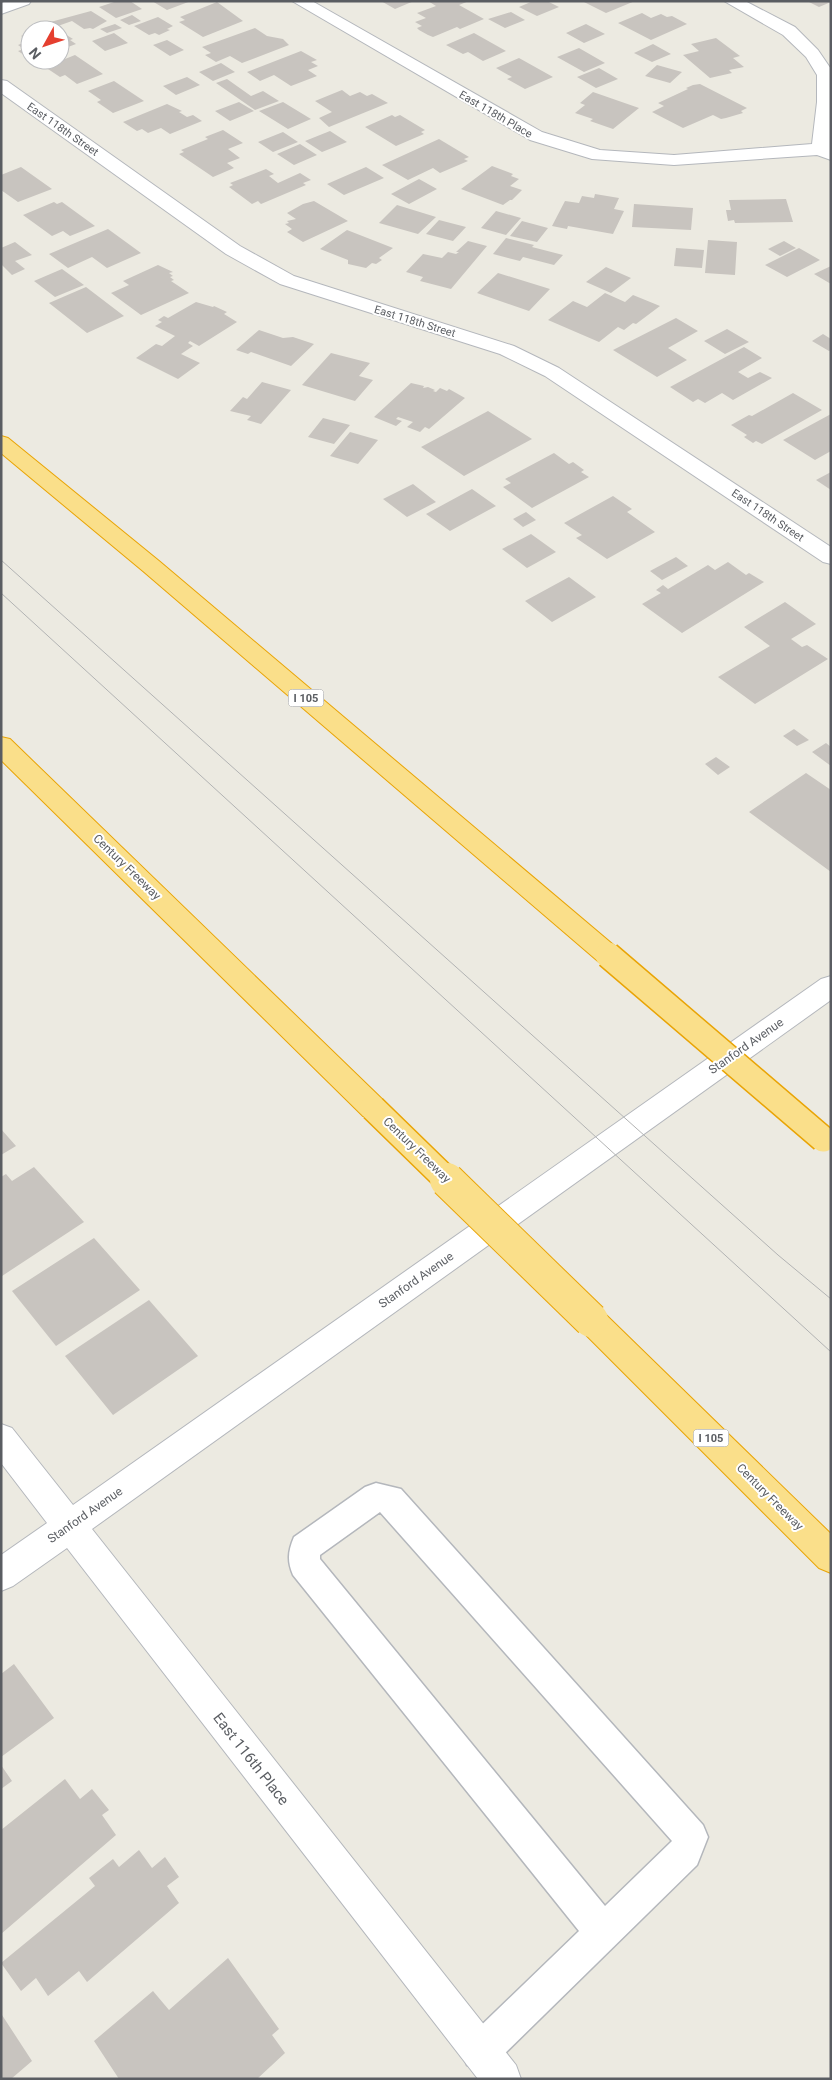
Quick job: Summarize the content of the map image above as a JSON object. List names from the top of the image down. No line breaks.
{"streets":{"highway":["I 105","Century Freeway"],"street":["East 118th Place","East 118th Street","Stanford Avenue","East 116th Place"]},"crossings":[["Stanford Avenue","East 116th Place"]],"north":"bottom left"}
